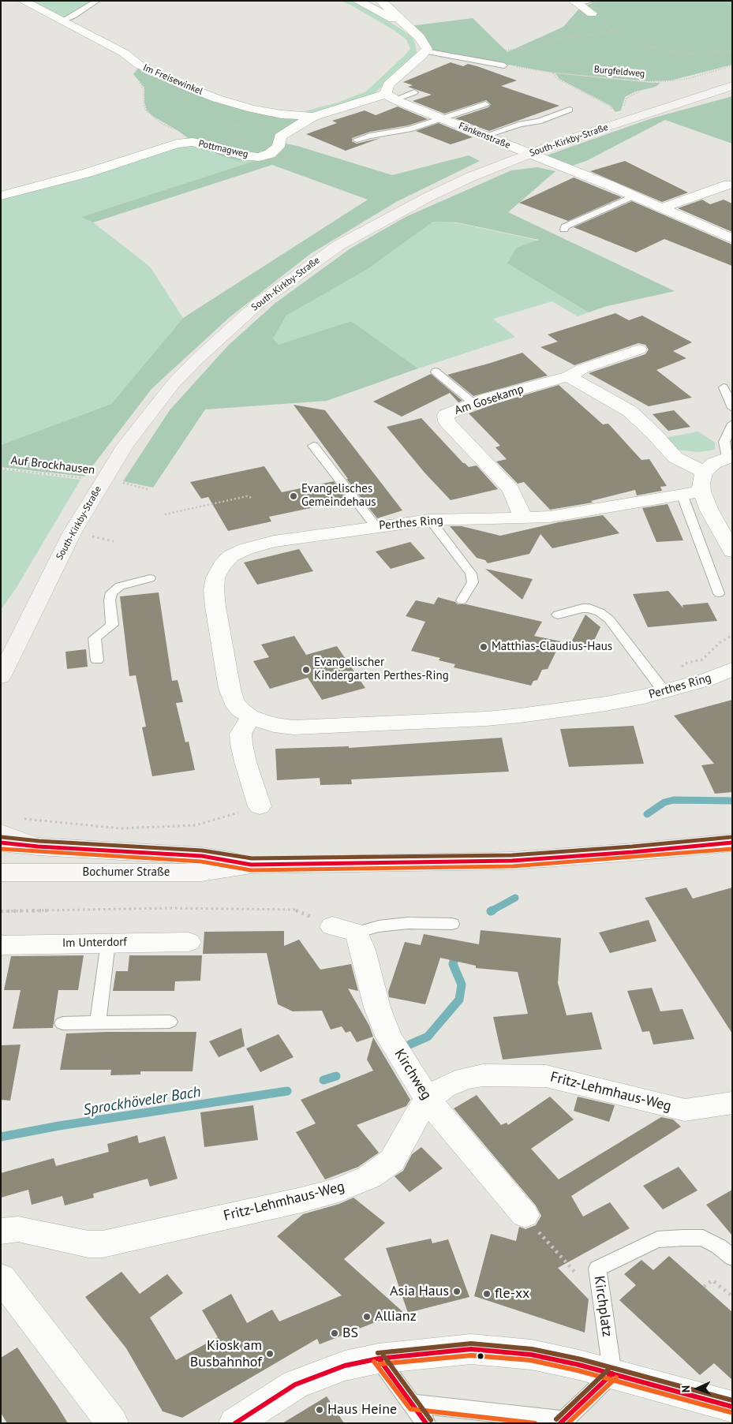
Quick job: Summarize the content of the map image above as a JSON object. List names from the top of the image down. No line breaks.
{"streets":{"main road":["South-Kirkby-Straße","Bochumer Straße"],"street":["Im Freisewinkel","Fänkenstraße","Pottmagweg","Am Gosekamp","Perthes Ring","Im Unterdorf","Kirchweg","Fritz-Lehmhaus-Weg"],"lane":["Kirchplatz"],"path":["Burgfeldweg","Auf Brockhausen"]},"crossings":[["Im Freisewinkel","Pottmagweg"],["Fänkenstraße","South-Kirkby-Straße"],["Fänkenstraße","Pottmagweg"],["South-Kirkby-Straße","Auf Brockhausen"],["Am Gosekamp","Perthes Ring"],["Kirchweg","Fritz-Lehmhaus-Weg"]],"water":["Sprockhöveler Bach"],"places":["Evangelisches Gemeindehaus","Matthias-Claudius-Haus","Evangelischer Kindergarten Perthes-Ring","Asia Haus","fle-xx","Allianz","BS","Kiosk am Busbahnhof","Haus Heine"],"north":"left"}
